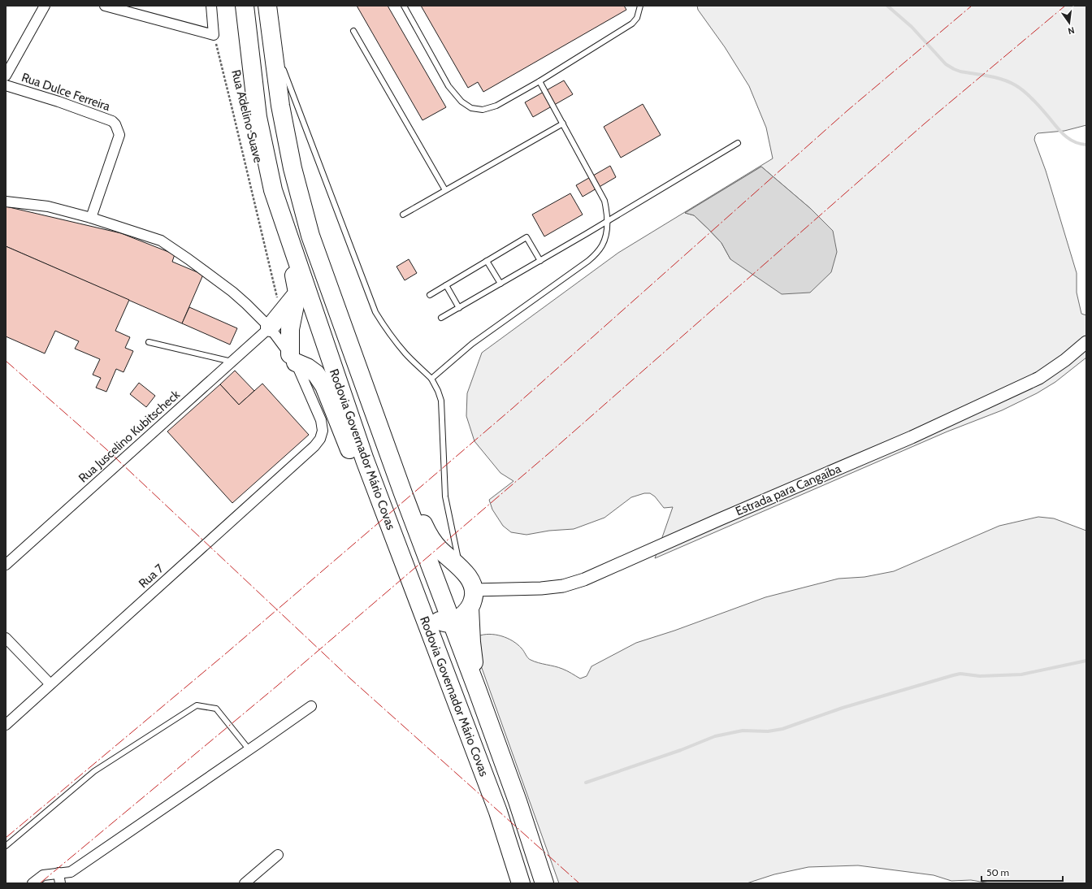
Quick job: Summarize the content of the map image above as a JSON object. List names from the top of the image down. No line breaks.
{"streets":{"highway":["Rodovia Governador Mário Covas"],"street":["Rua Dulce Ferreira","Rua Juscelino Kubitscheck","Estrada para Cangaíba","Rua 7"],"path":["Rua Adelino Suave"]},"crossings":[["Rua Dulce Ferreira","Rua 7"],["Rua Juscelino Kubitscheck","Rua 7"]],"scale_bar":"50 m","north":"bottom"}
